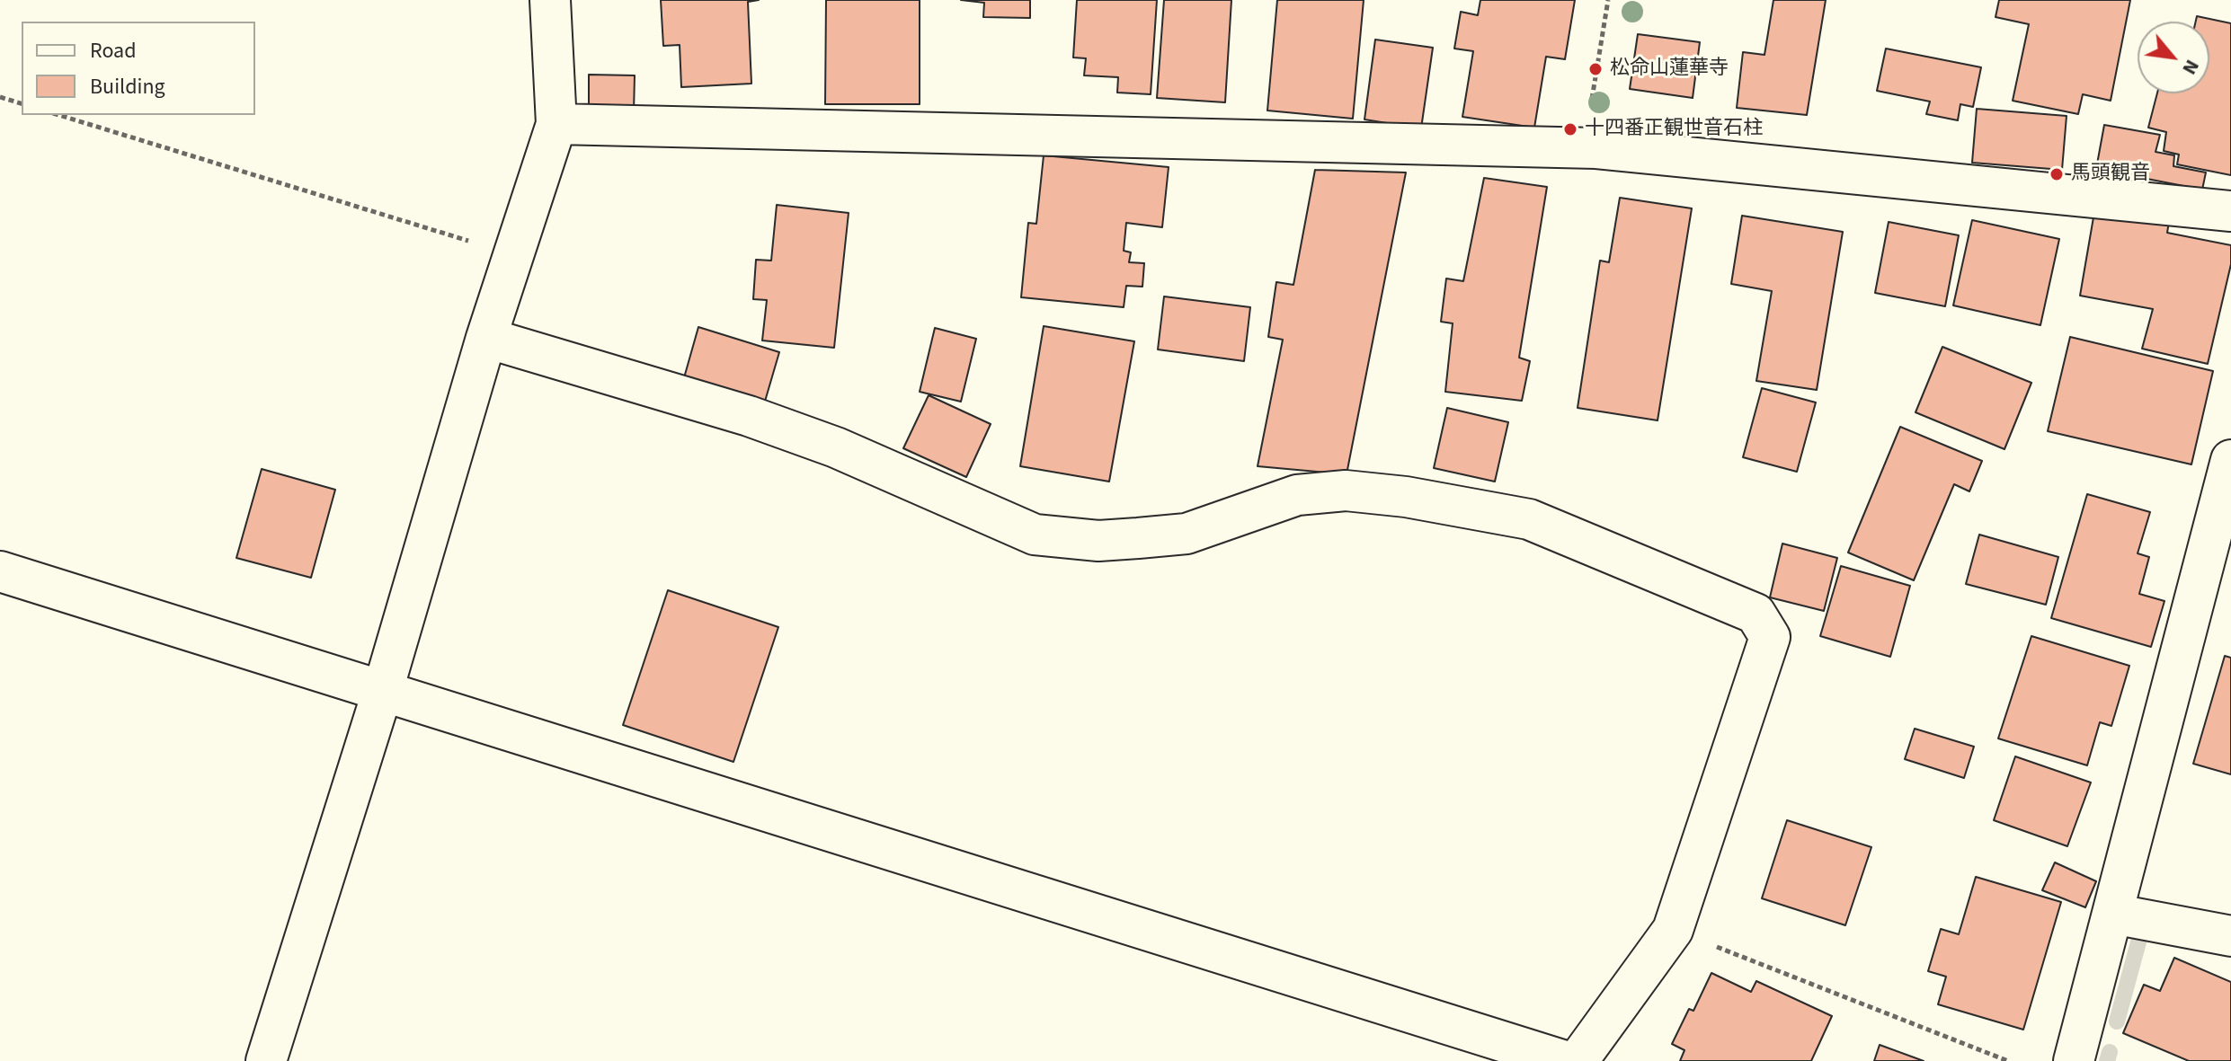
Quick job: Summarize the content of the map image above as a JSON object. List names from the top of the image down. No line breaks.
{"places":["松命山蓮華寺","十四番正観世音石柱","馬頭観音"],"legend":["Road","Building"],"north":"bottom right"}
